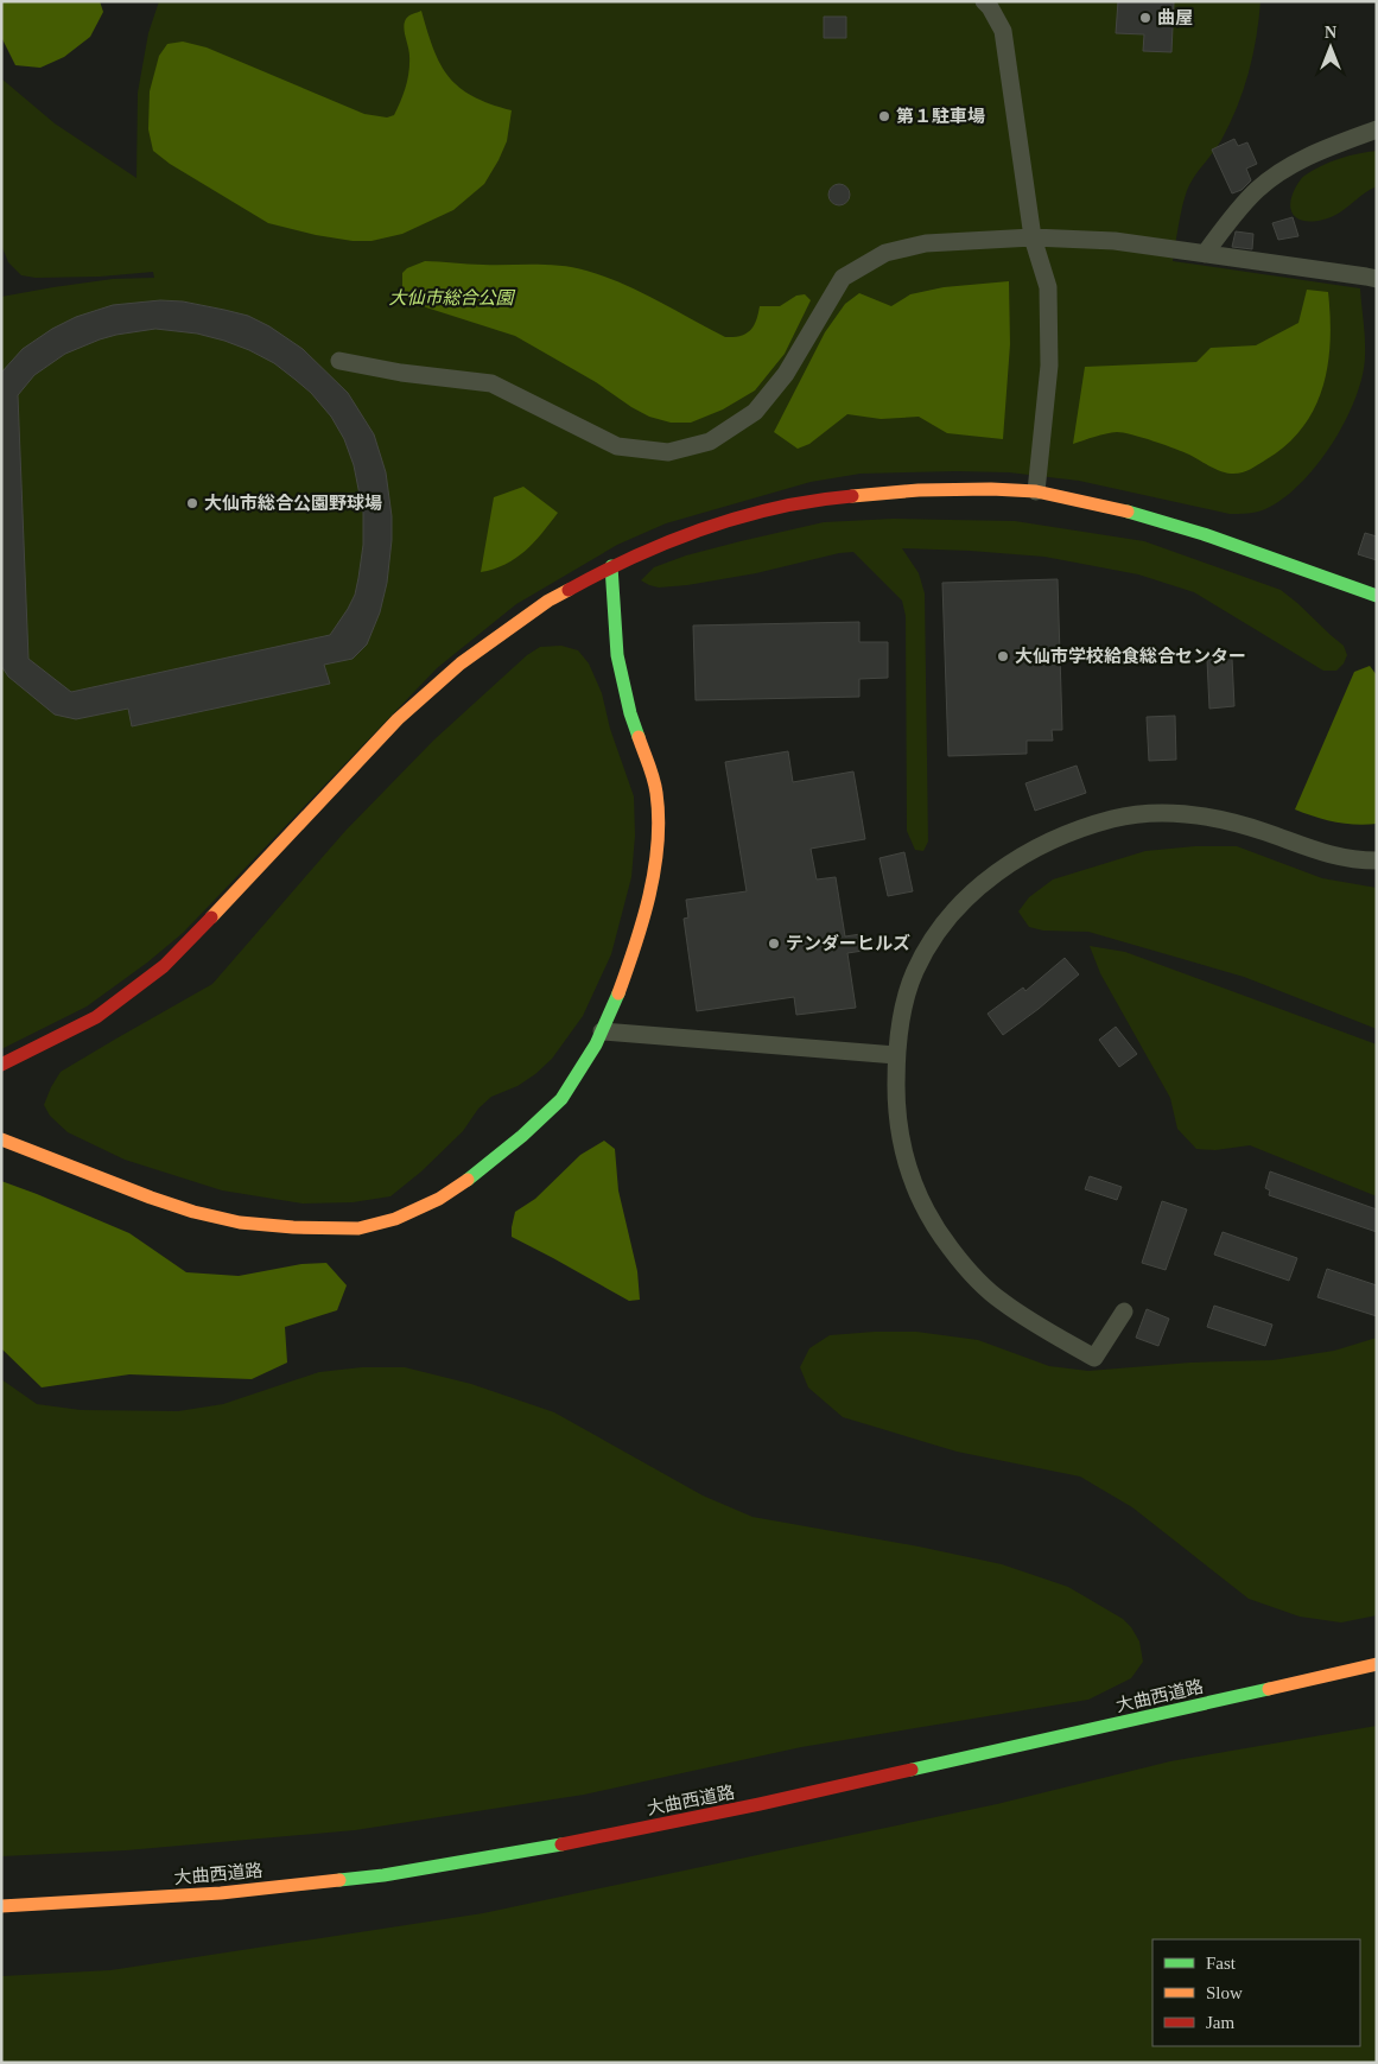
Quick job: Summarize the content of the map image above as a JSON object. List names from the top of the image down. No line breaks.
{"streets":{"main road":["大曲西道路"]},"parks":["大仙市総合公園"],"places":["曲屋","第１駐車場","大仙市総合公園野球場","大仙市学校給食総合センター","テンダーヒルズ"],"legend":["Fast","Slow","Jam"],"north":"top"}
